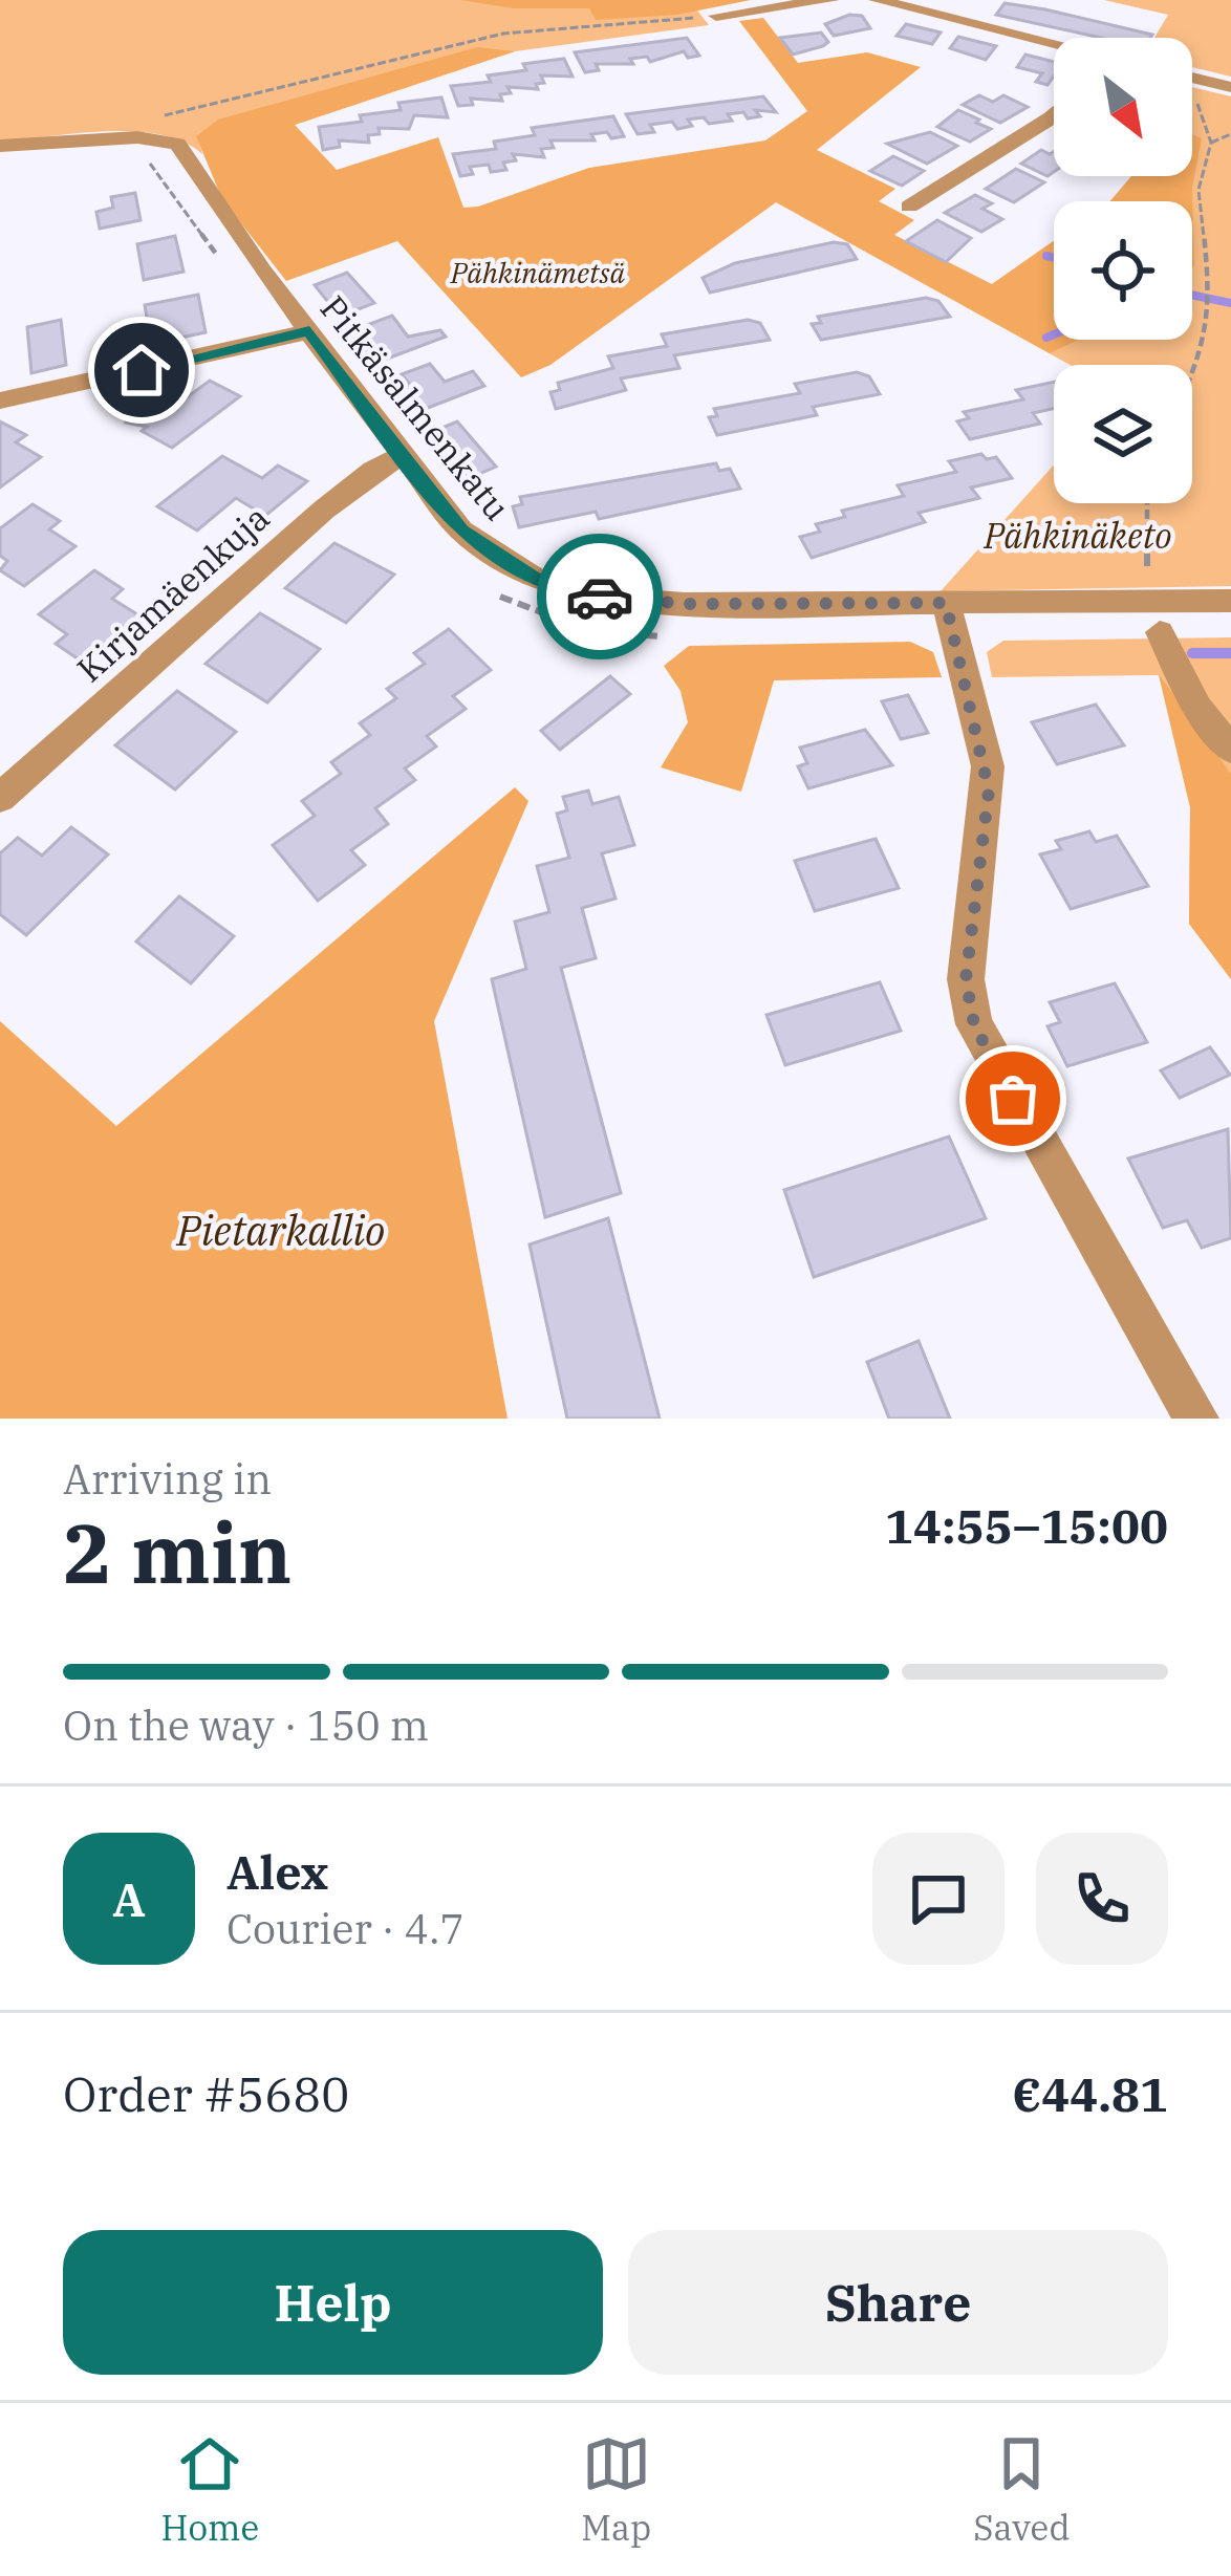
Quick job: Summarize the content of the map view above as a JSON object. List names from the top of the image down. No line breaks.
{"streets":{"street":["Pitkäsalmenkatu","Kirjamäenkuja"]},"crossings":[["Pitkäsalmenkatu","Kirjamäenkuja"]],"parks":["Pähkinämetsä","Pähkinäketo","Pietarkallio"],"north":"bottom right","page":{"heading":["2 min","Arriving in","14:55–15:00"],"panel":["Alex","Courier · 4.7","Order #5680","€44.81"],"bar":"On the way · 150 m","round":"A","buttons":["Help","Share"],"tabs":["Home","Map","Saved"]}}
